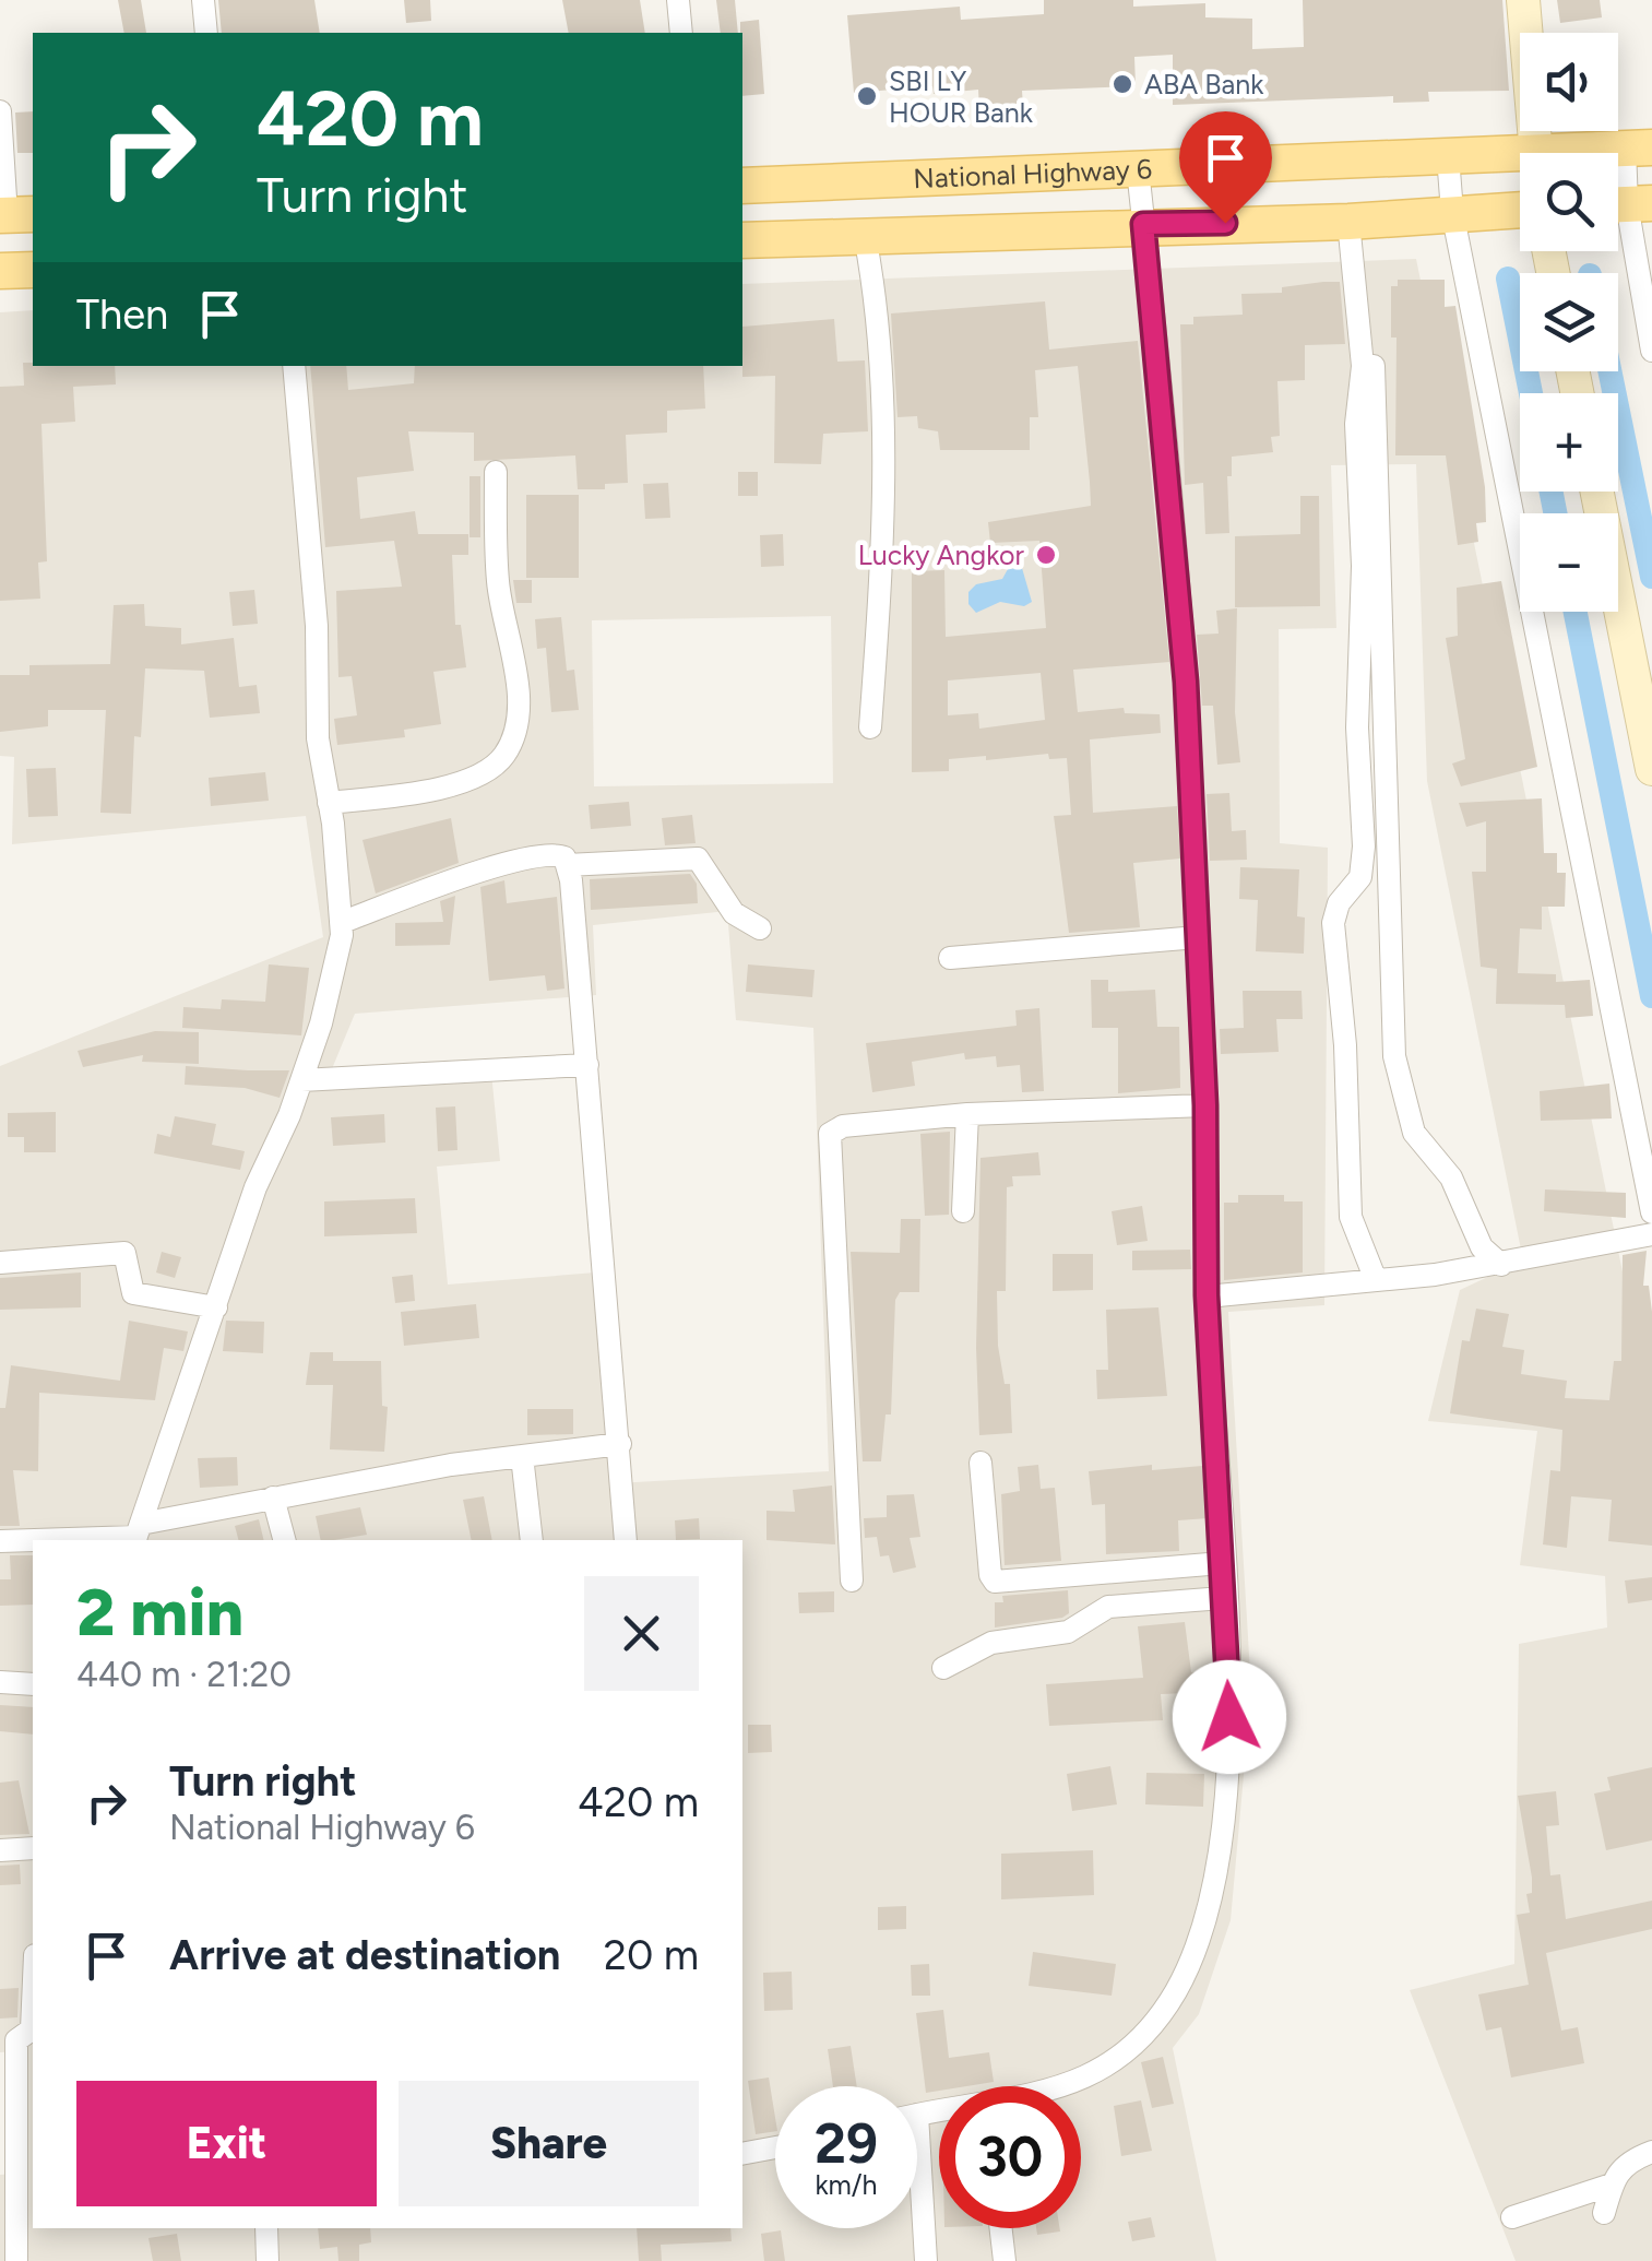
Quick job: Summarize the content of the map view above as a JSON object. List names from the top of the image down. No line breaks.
{"streets":{"main road":["National Highway 6"]},"places":["ABA Bank","SBI LY HOUR Bank","Lucky Angkor"],"page":{"map_buttons":["+","−"],"turn":["420 m","Turn right"],"then":"Then","heading":["2 min","440 m · 21:20"],"list":[{"name":"Turn right","note":"National Highway 6","value":"420 m"},{"name":"Arrive at destination","value":"20 m"}],"buttons":["Exit","Share"],"speed":"29 km/h","limit":"30"}}
